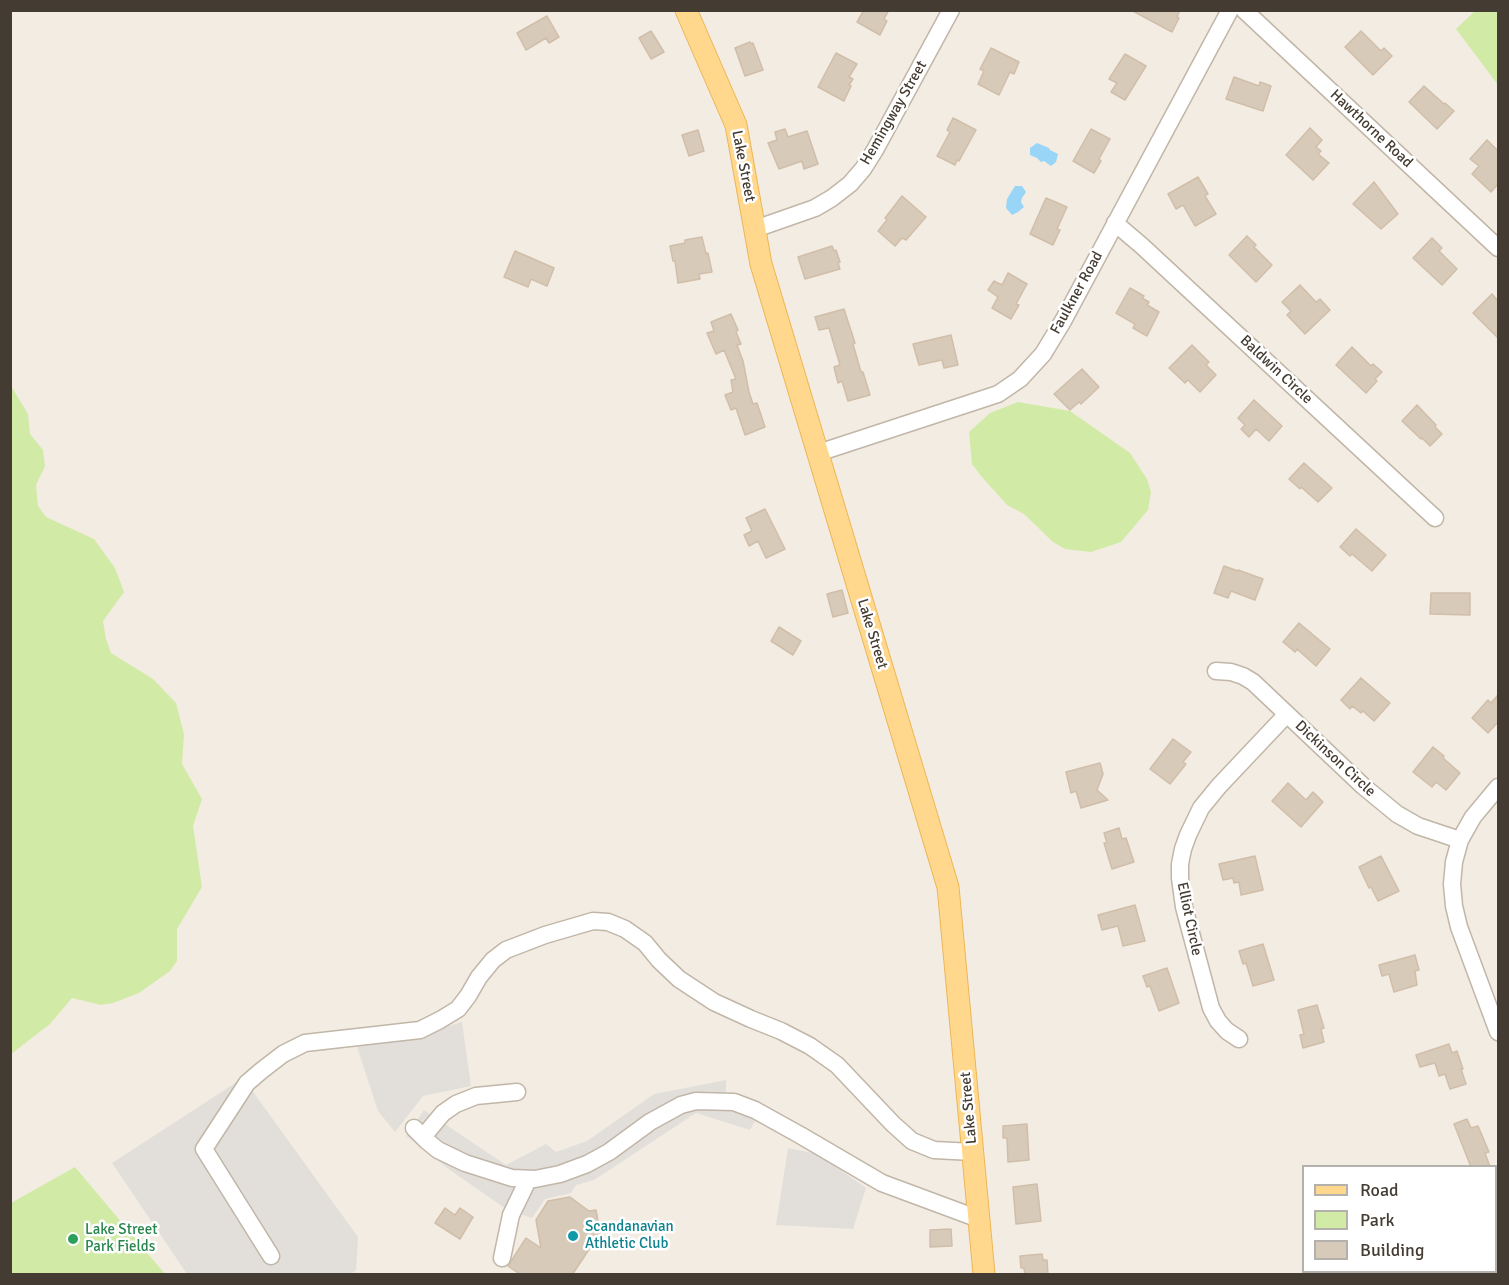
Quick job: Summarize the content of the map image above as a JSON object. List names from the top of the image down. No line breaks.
{"streets":{"main road":["Lake Street"],"street":["Hemingway Street","Hawthorne Road","Faulkner Road","Baldwin Circle","Dickinson Circle","Elliot Circle"]},"crossings":[["Hemingway Street","Lake Street"],["Lake Street","Faulkner Road"],["Faulkner Road","Baldwin Circle"],["Dickinson Circle","Elliot Circle"]],"places":["Scandanavian Athletic Club","Lake Street Park Fields"],"legend":["Road","Park","Building"]}
